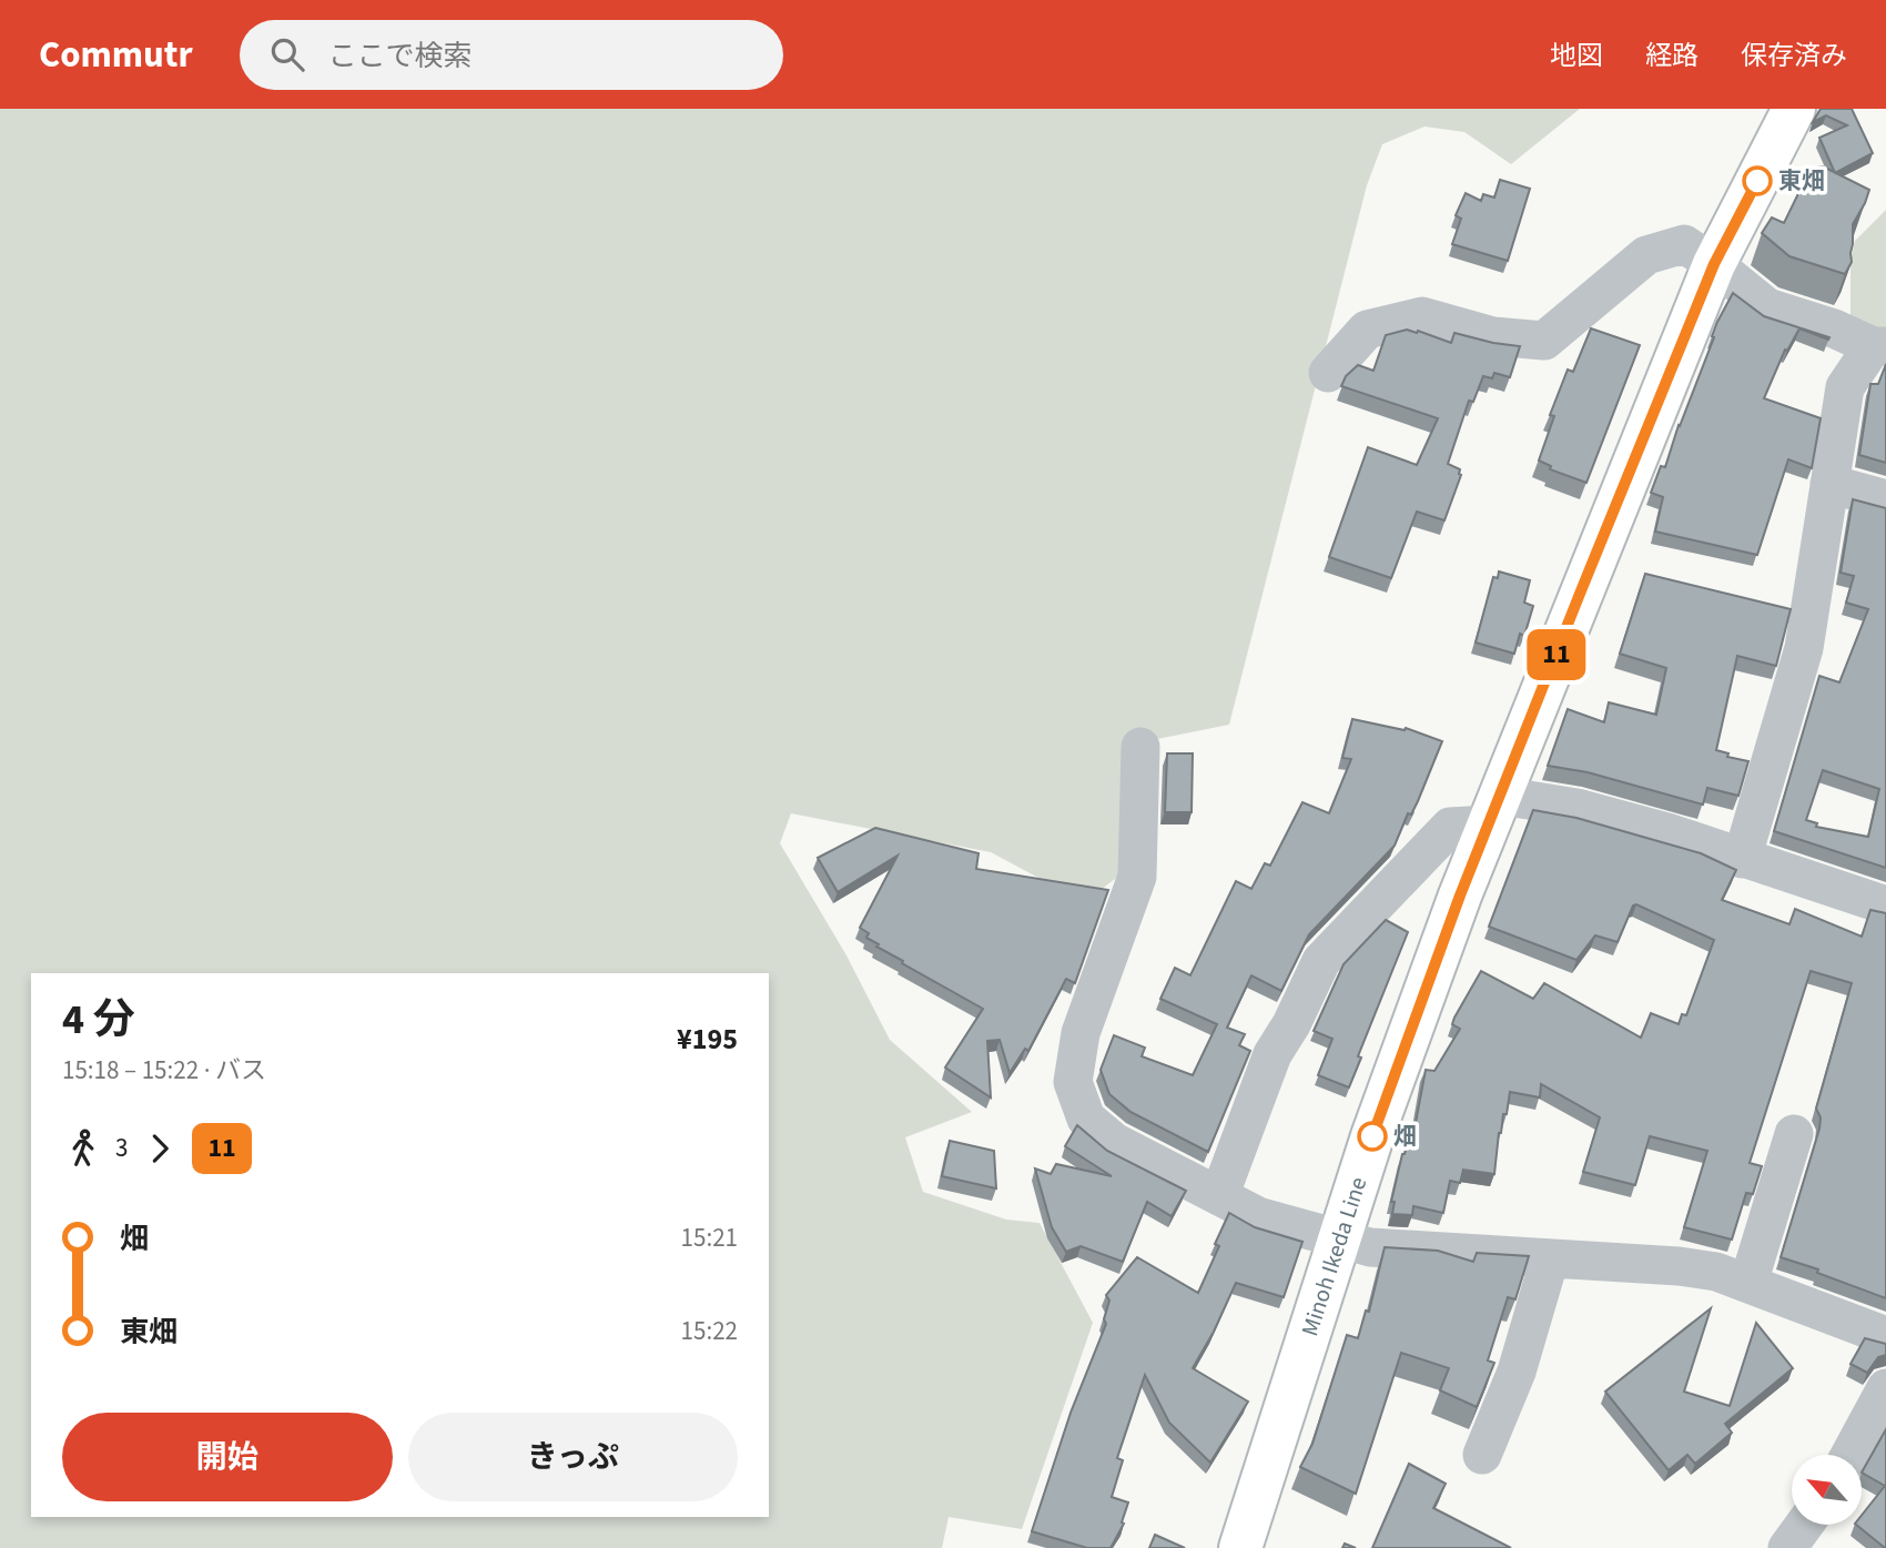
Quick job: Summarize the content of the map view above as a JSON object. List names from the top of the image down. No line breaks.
{"streets":{"main road":["Minoh Ikeda Line"]},"places":["東畑","畑"],"lines":["bus line 11"],"north":"top left","page":{"header":"Commutr","search":"ここで検索","nav":["地図","経路","保存済み"],"on_map":"11","heading":["4 分","15:18 – 15:22 · バス","¥195"],"legs":["3","11"],"list":[{"name":"畑","value":"15:21"},{"name":"東畑","value":"15:22"}],"buttons":["開始","きっぷ"]}}
